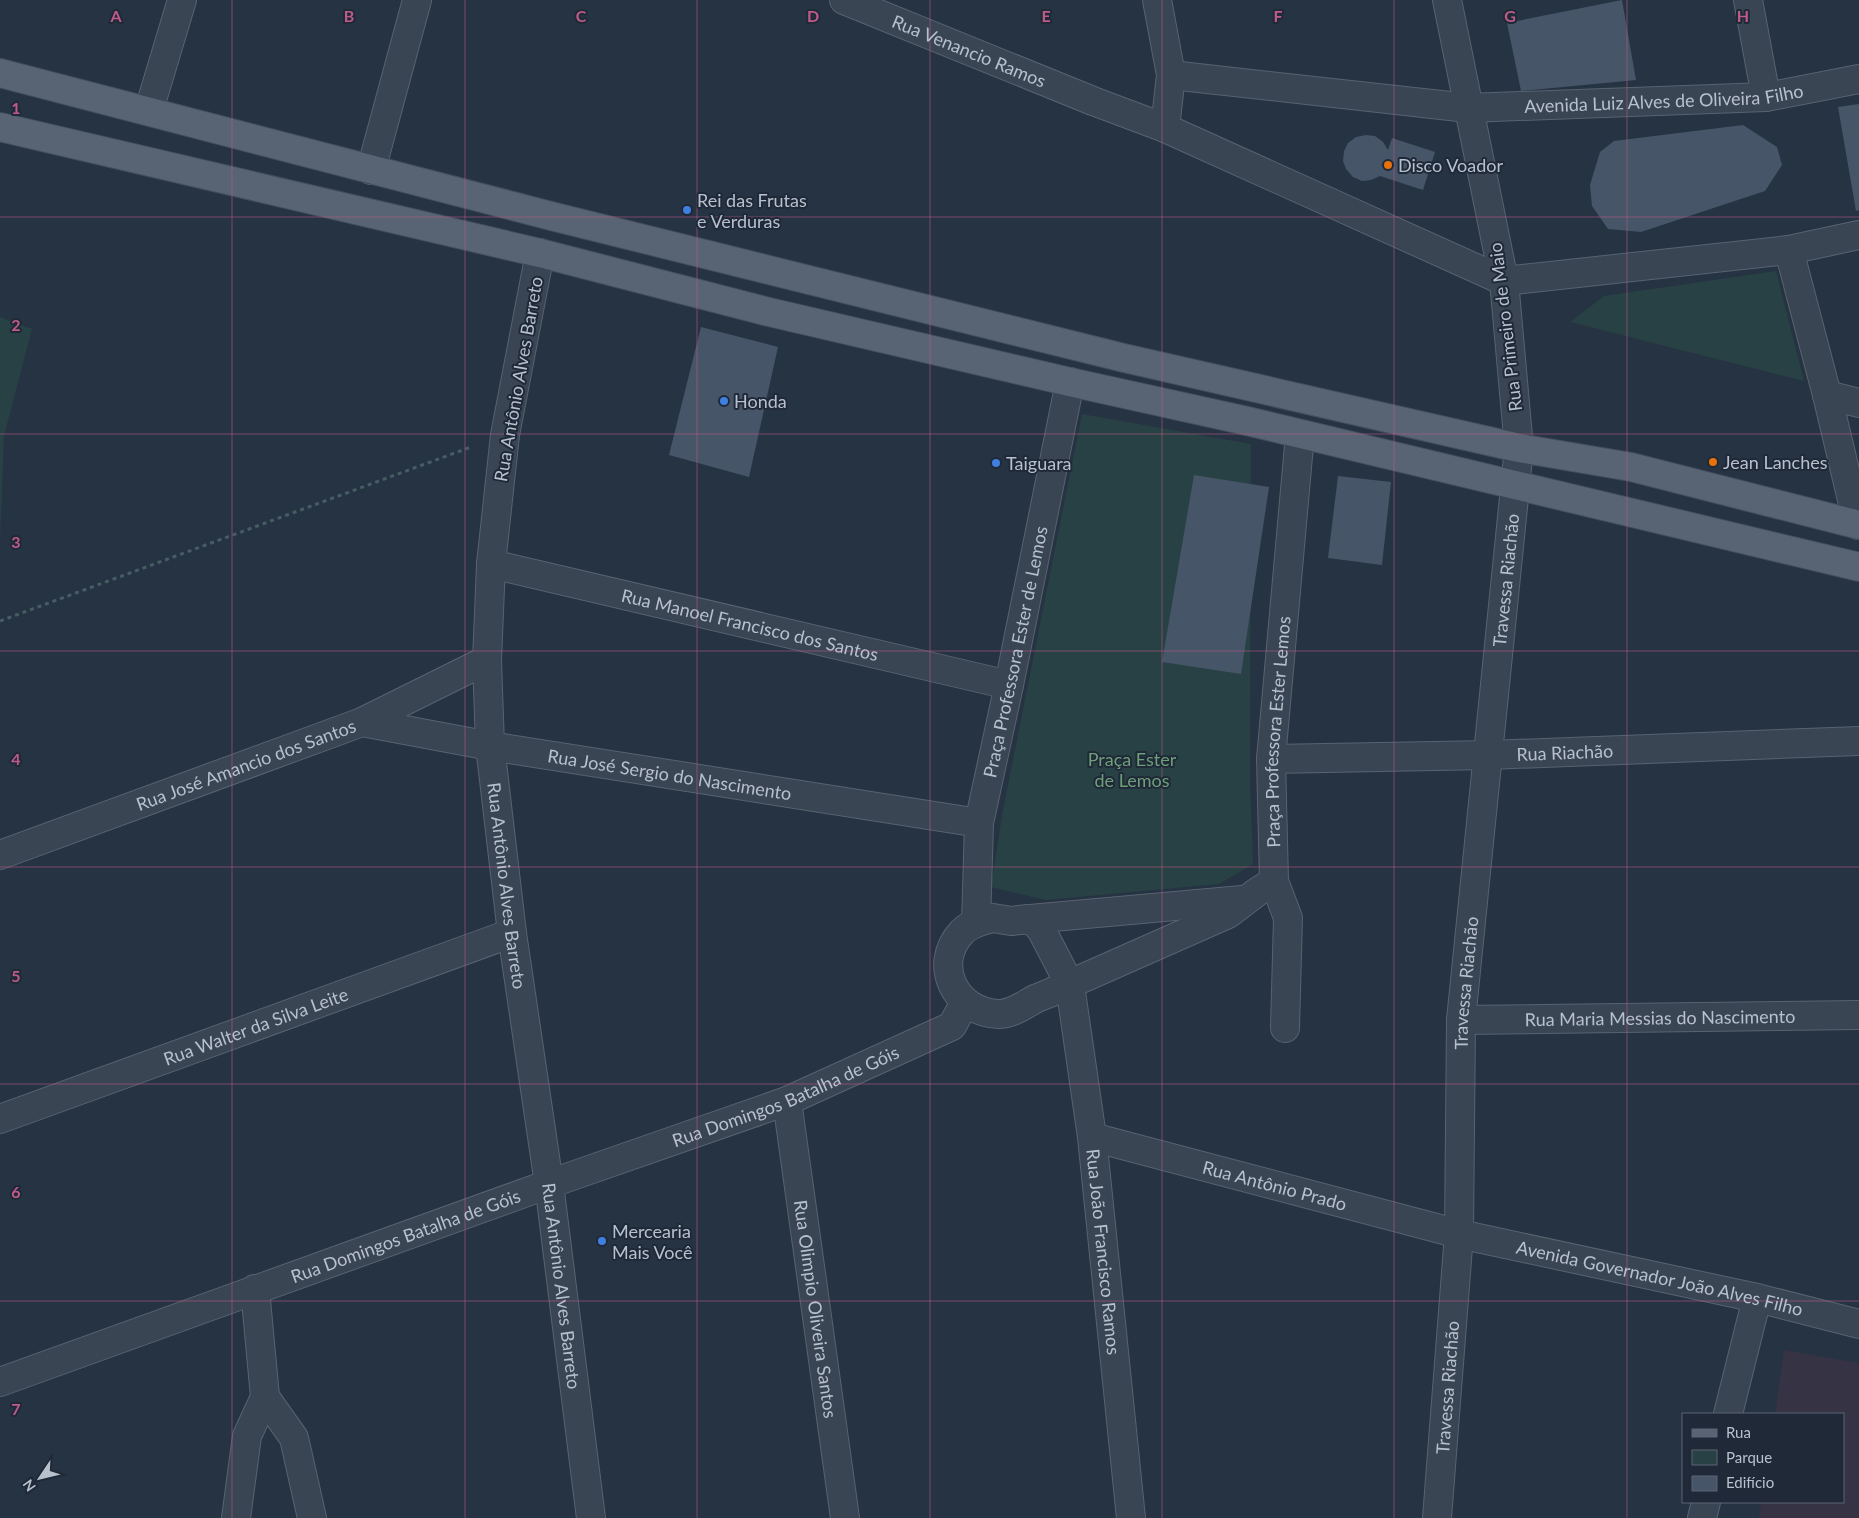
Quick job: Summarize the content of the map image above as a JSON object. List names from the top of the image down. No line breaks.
{"streets":{"street":["Rua Venancio Ramos","Avenida Luiz Alves de Oliveira Filho","Rua Primeiro de Maio","Rua Antônio Alves Barreto","Travessa Riachão","Rua Manoel Francisco dos Santos","Praça Professora Ester de Lemos","Praça Professora Ester Lemos","Rua Riachão","Rua José Amancio dos Santos","Rua José Sergio do Nascimento","Rua Maria Messias do Nascimento","Rua Walter da Silva Leite","Rua Domingos Batalha de Góis","Rua Antônio Prado","Rua João Francisco Ramos","Avenida Governador João Alves Filho","Rua Olimpio Oliveira Santos"]},"crossings":[["Rua Venancio Ramos","Rua Primeiro de Maio"],["Avenida Luiz Alves de Oliveira Filho","Rua Primeiro de Maio"],["Rua Primeiro de Maio","Travessa Riachão"],["Rua Antônio Alves Barreto","Rua Manoel Francisco dos Santos"],["Rua Antônio Alves Barreto","Rua José Amancio dos Santos"],["Rua Antônio Alves Barreto","Rua José Sergio do Nascimento"],["Rua Antônio Alves Barreto","Rua Walter da Silva Leite"],["Rua Antônio Alves Barreto","Rua Domingos Batalha de Góis"],["Travessa Riachão","Rua Riachão"],["Travessa Riachão","Rua Maria Messias do Nascimento"],["Travessa Riachão","Rua Antônio Prado"],["Travessa Riachão","Avenida Governador João Alves Filho"],["Rua Manoel Francisco dos Santos","Praça Professora Ester de Lemos"],["Praça Professora Ester de Lemos","Rua José Sergio do Nascimento"],["Praça Professora Ester de Lemos","Rua Domingos Batalha de Góis"],["Praça Professora Ester de Lemos","Rua João Francisco Ramos"],["Praça Professora Ester Lemos","Rua Riachão"],["Rua José Amancio dos Santos","Rua José Sergio do Nascimento"],["Rua Domingos Batalha de Góis","Rua João Francisco Ramos"],["Rua Domingos Batalha de Góis","Rua Olimpio Oliveira Santos"],["Rua Antônio Prado","Rua João Francisco Ramos"],["Rua Antônio Prado","Avenida Governador João Alves Filho"]],"parks":["Praça Ester de Lemos"],"places":["Disco Voador","Rei das Frutas e Verduras","Honda","Jean Lanches","Taiguara","Mercearia Mais Você"],"legend":["Rua","Parque","Edifício"],"north":"bottom left","grid":{"columns":["A","B","C","D","E","F","G","H"],"rows":["1","2","3","4","5","6","7"]}}
